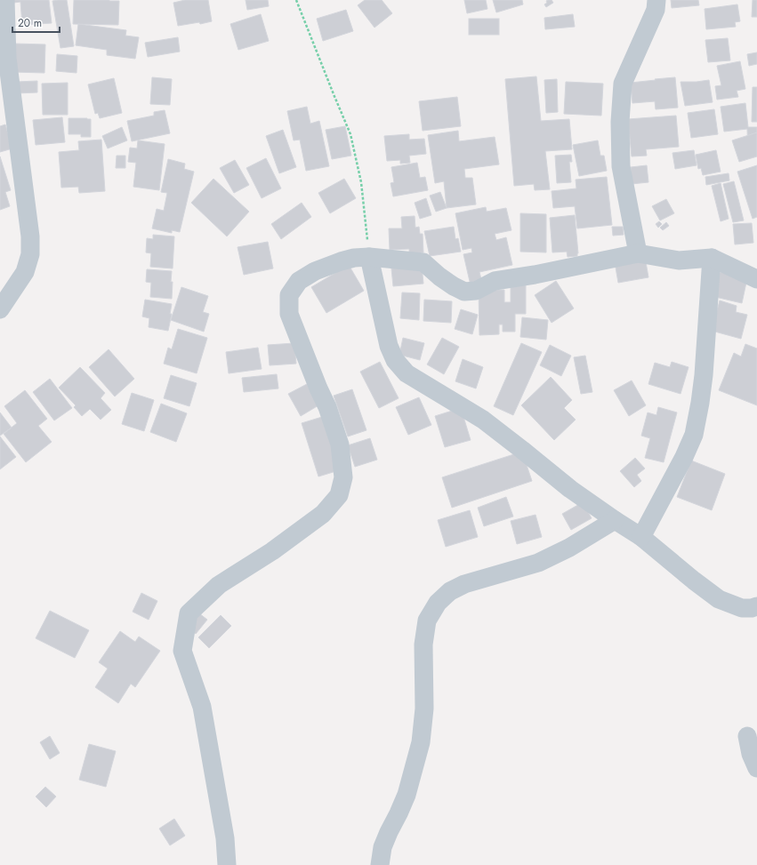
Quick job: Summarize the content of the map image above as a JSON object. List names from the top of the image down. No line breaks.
{"scale_bar":"20 m"}
